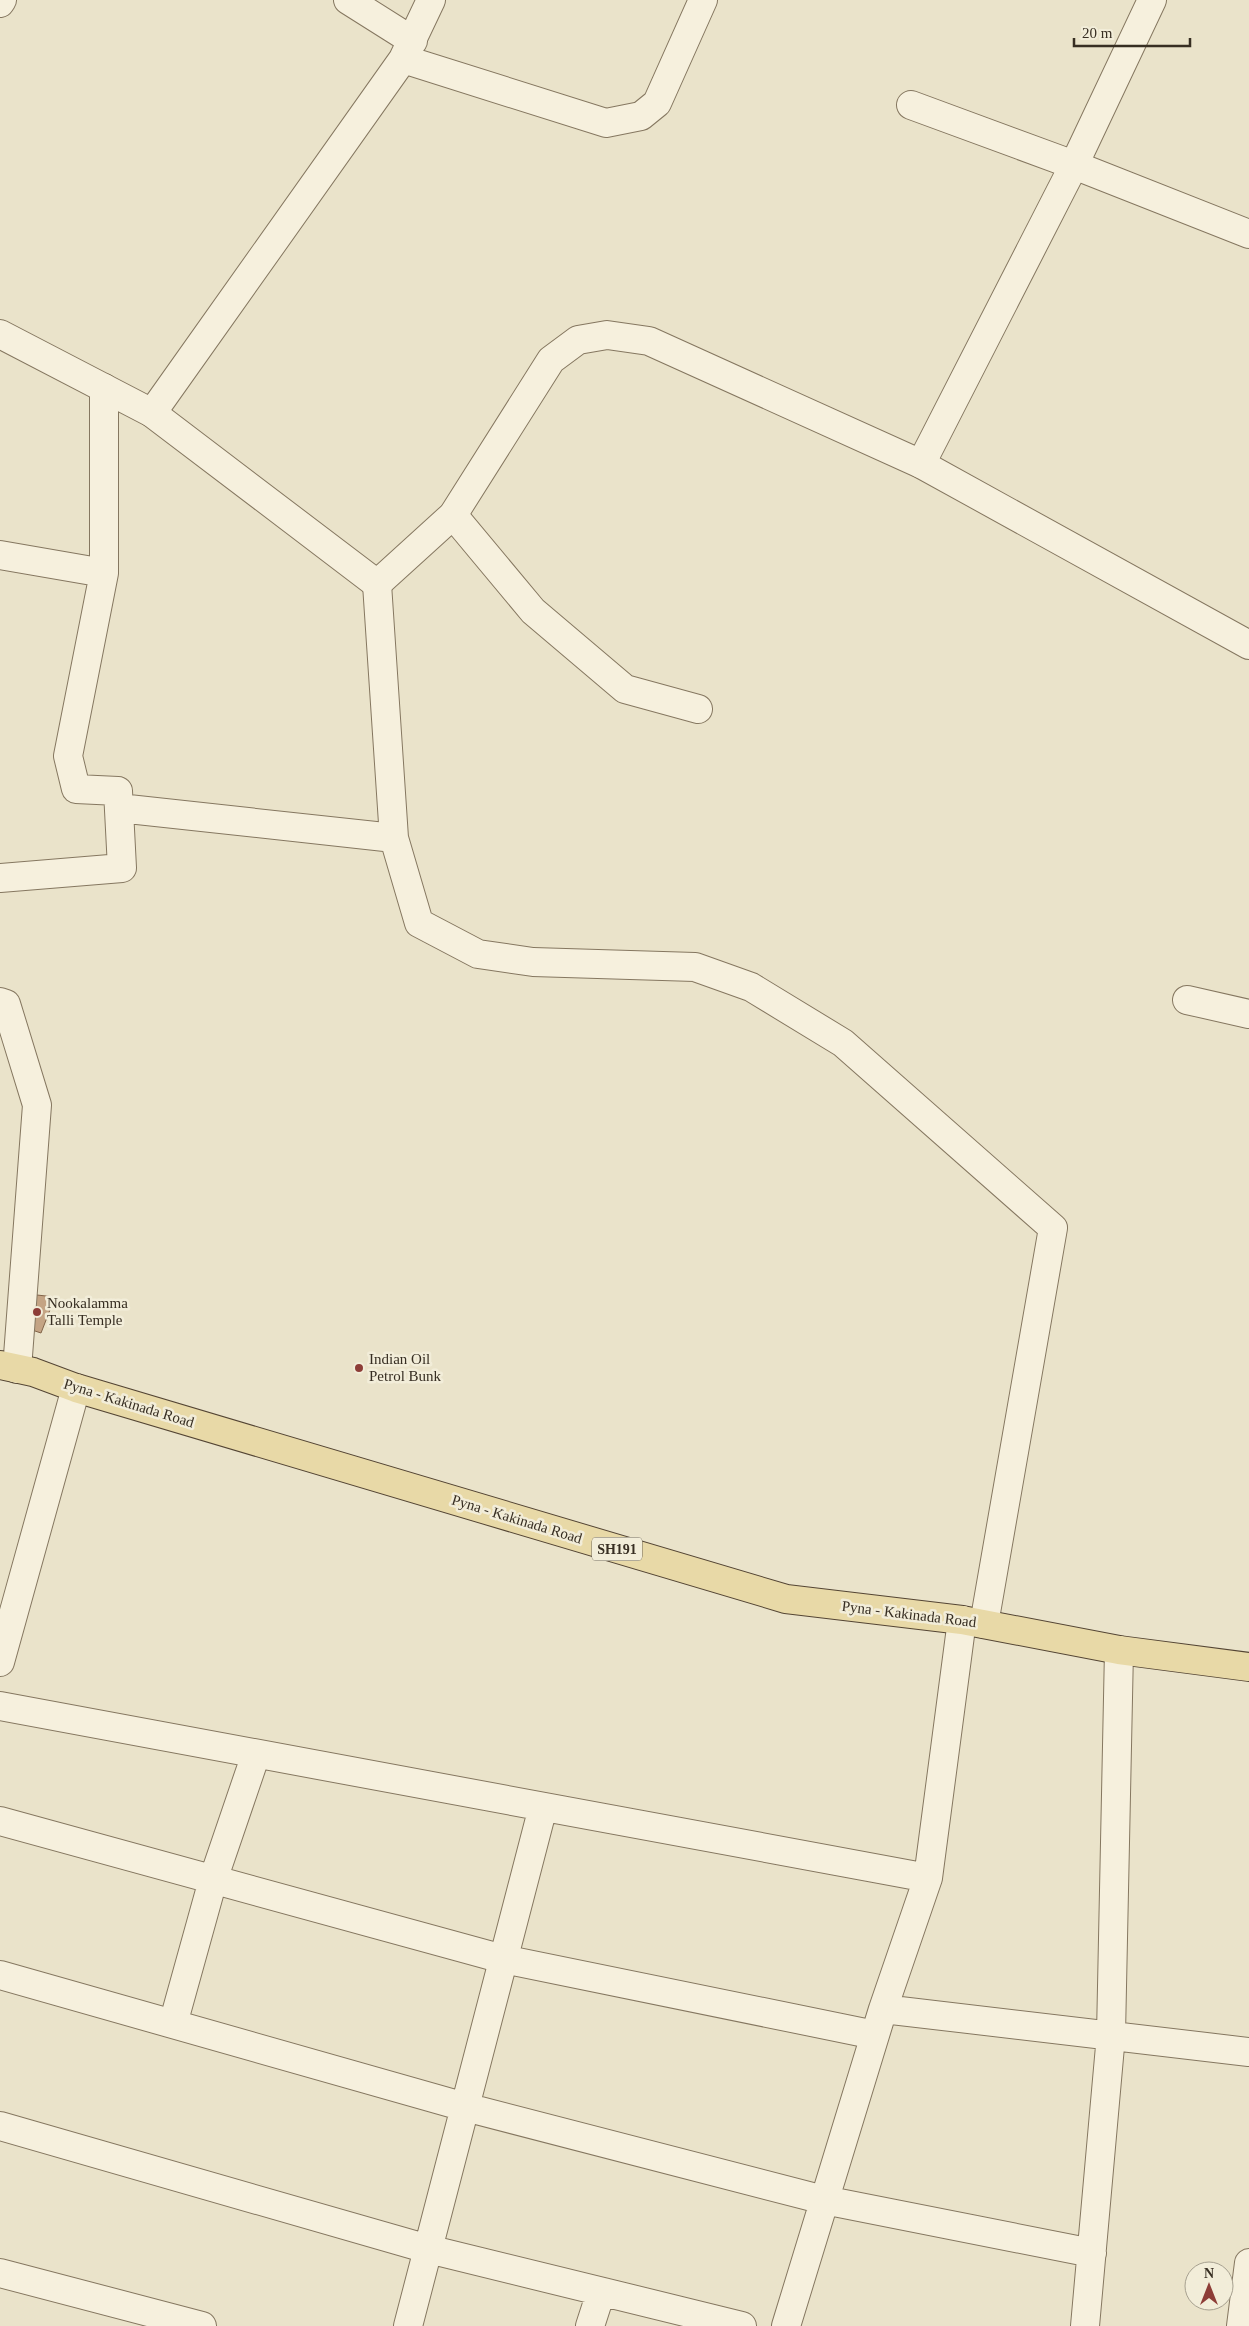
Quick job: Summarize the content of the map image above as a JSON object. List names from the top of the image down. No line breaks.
{"streets":{"main road":["Pyna - Kakinada Road","SH191"]},"places":["Nookalamma Talli Temple","Indian Oil Petrol Bunk"],"scale_bar":"20 m","north":"top"}
